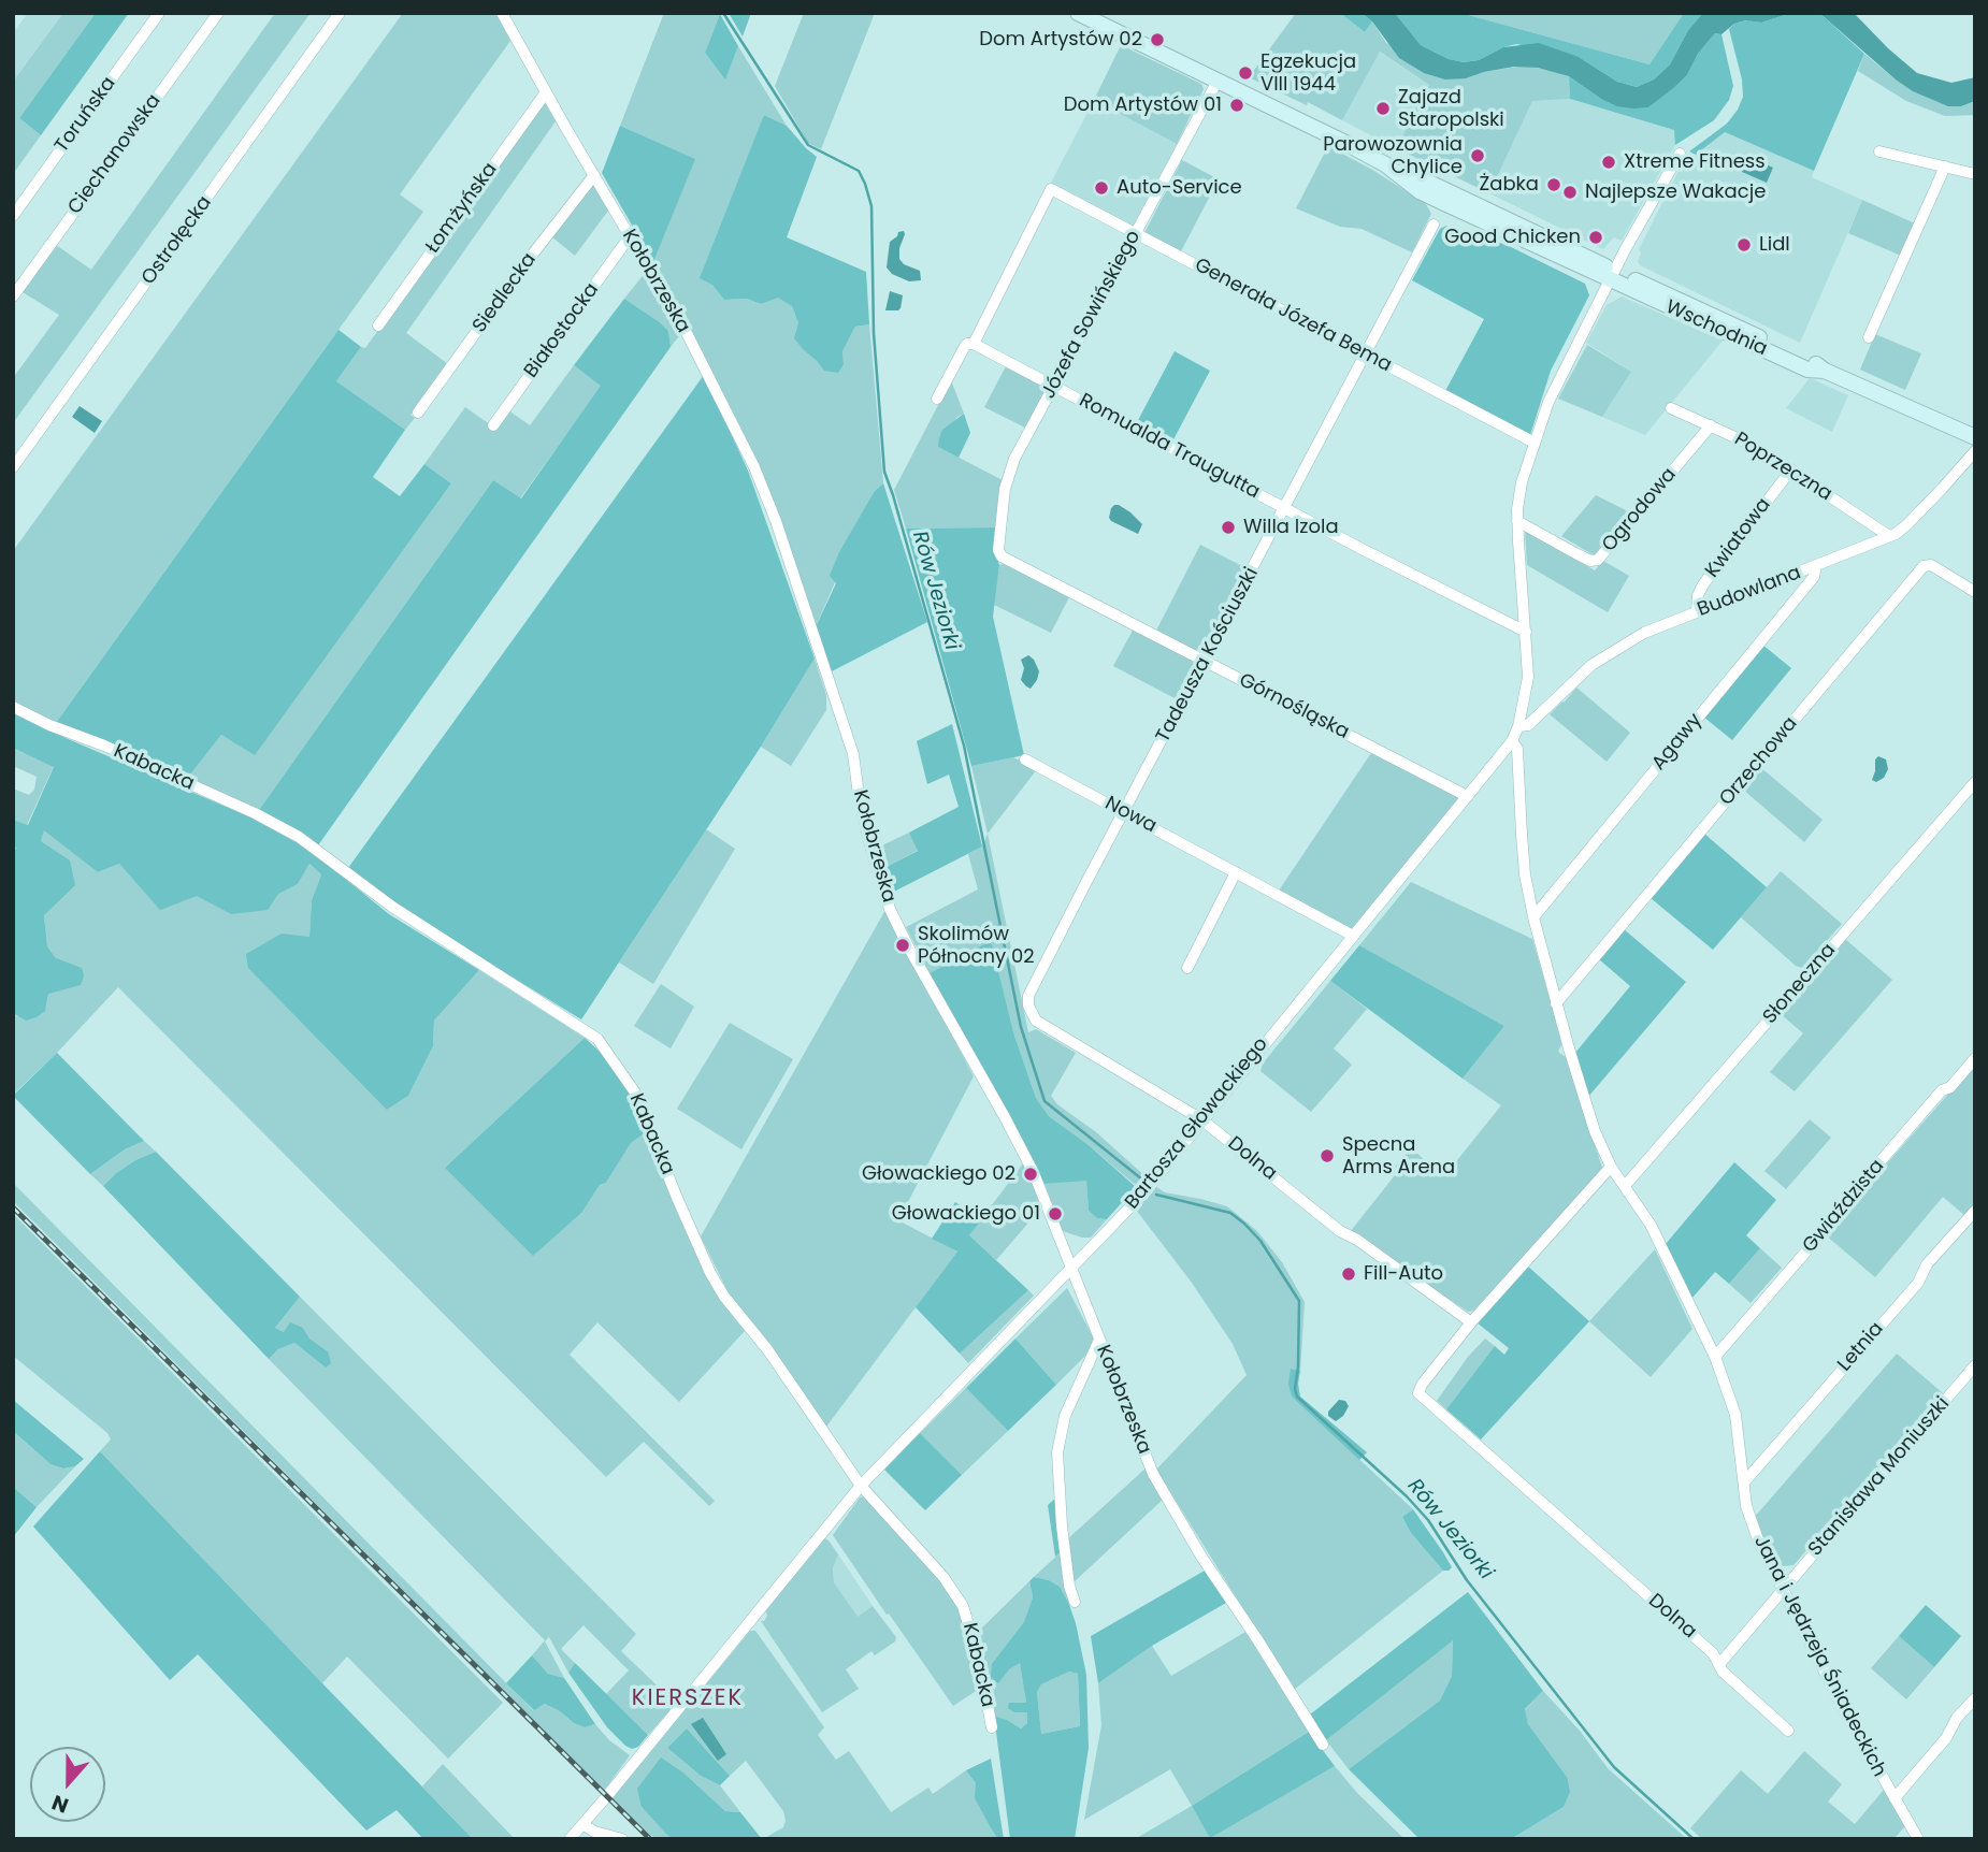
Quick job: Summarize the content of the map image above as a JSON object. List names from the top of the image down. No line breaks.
{"streets":{"main road":["Wschodnia"],"street":["Toruńska","Ciechanowska","Łomżyńska","Ostrołęcka","Kołobrzeska","Siedlecka","Józefa Sowińskiego","Generała Józefa Bema","Białostocka","Romualda Traugutta","Poprzeczna","Ogrodowa","Kwiatowa","Budowlana","Tadeusza Kościuszki","Górnośląska","Agawy","Orzechowa","Kabacka","Nowa","Słoneczna","Bartosza Głowackiego","Dolna","Gwiaździsta","Letnia","Stanisława Moniuszki","Jana i Jędrzeja Śniadeckich"]},"crossings":[["Łomżyńska","Kołobrzeska"],["Kołobrzeska","Siedlecka"],["Kołobrzeska","Białostocka"],["Kołobrzeska","Bartosza Głowackiego"],["Józefa Sowińskiego","Generała Józefa Bema"],["Józefa Sowińskiego","Wschodnia"],["Józefa Sowińskiego","Romualda Traugutta"],["Józefa Sowińskiego","Górnośląska"],["Generała Józefa Bema","Romualda Traugutta"],["Generała Józefa Bema","Tadeusza Kościuszki"],["Romualda Traugutta","Tadeusza Kościuszki"],["Poprzeczna","Ogrodowa"],["Poprzeczna","Kwiatowa"],["Poprzeczna","Budowlana"],["Kwiatowa","Budowlana"],["Budowlana","Agawy"],["Tadeusza Kościuszki","Górnośląska"],["Tadeusza Kościuszki","Nowa"],["Tadeusza Kościuszki","Dolna"],["Górnośląska","Bartosza Głowackiego"],["Agawy","Jana i Jędrzeja Śniadeckich"],["Orzechowa","Jana i Jędrzeja Śniadeckich"],["Kabacka","Bartosza Głowackiego"],["Nowa","Bartosza Głowackiego"],["Słoneczna","Jana i Jędrzeja Śniadeckich"],["Bartosza Głowackiego","Dolna"],["Bartosza Głowackiego","Jana i Jędrzeja Śniadeckich"],["Dolna","Jana i Jędrzeja Śniadeckich"],["Gwiaździsta","Jana i Jędrzeja Śniadeckich"],["Letnia","Jana i Jędrzeja Śniadeckich"],["Stanisława Moniuszki","Jana i Jędrzeja Śniadeckich"]],"districts":["KIERSZEK"],"water":["Rów Jeziorki"],"places":["Dom Artystów 02","Egzekucja VIII 1944","Dom Artystów 01","Zajazd Staropolski","Parowozownia Chylice","Xtreme Fitness","Żabka","Auto-Service","Najlepsze Wakacje","Good Chicken","Lidl","Willa Izola","Skolimów Północny 02","Specna Arms Arena","Głowackiego 02","Głowackiego 01","Fill-Auto"],"north":"bottom"}
